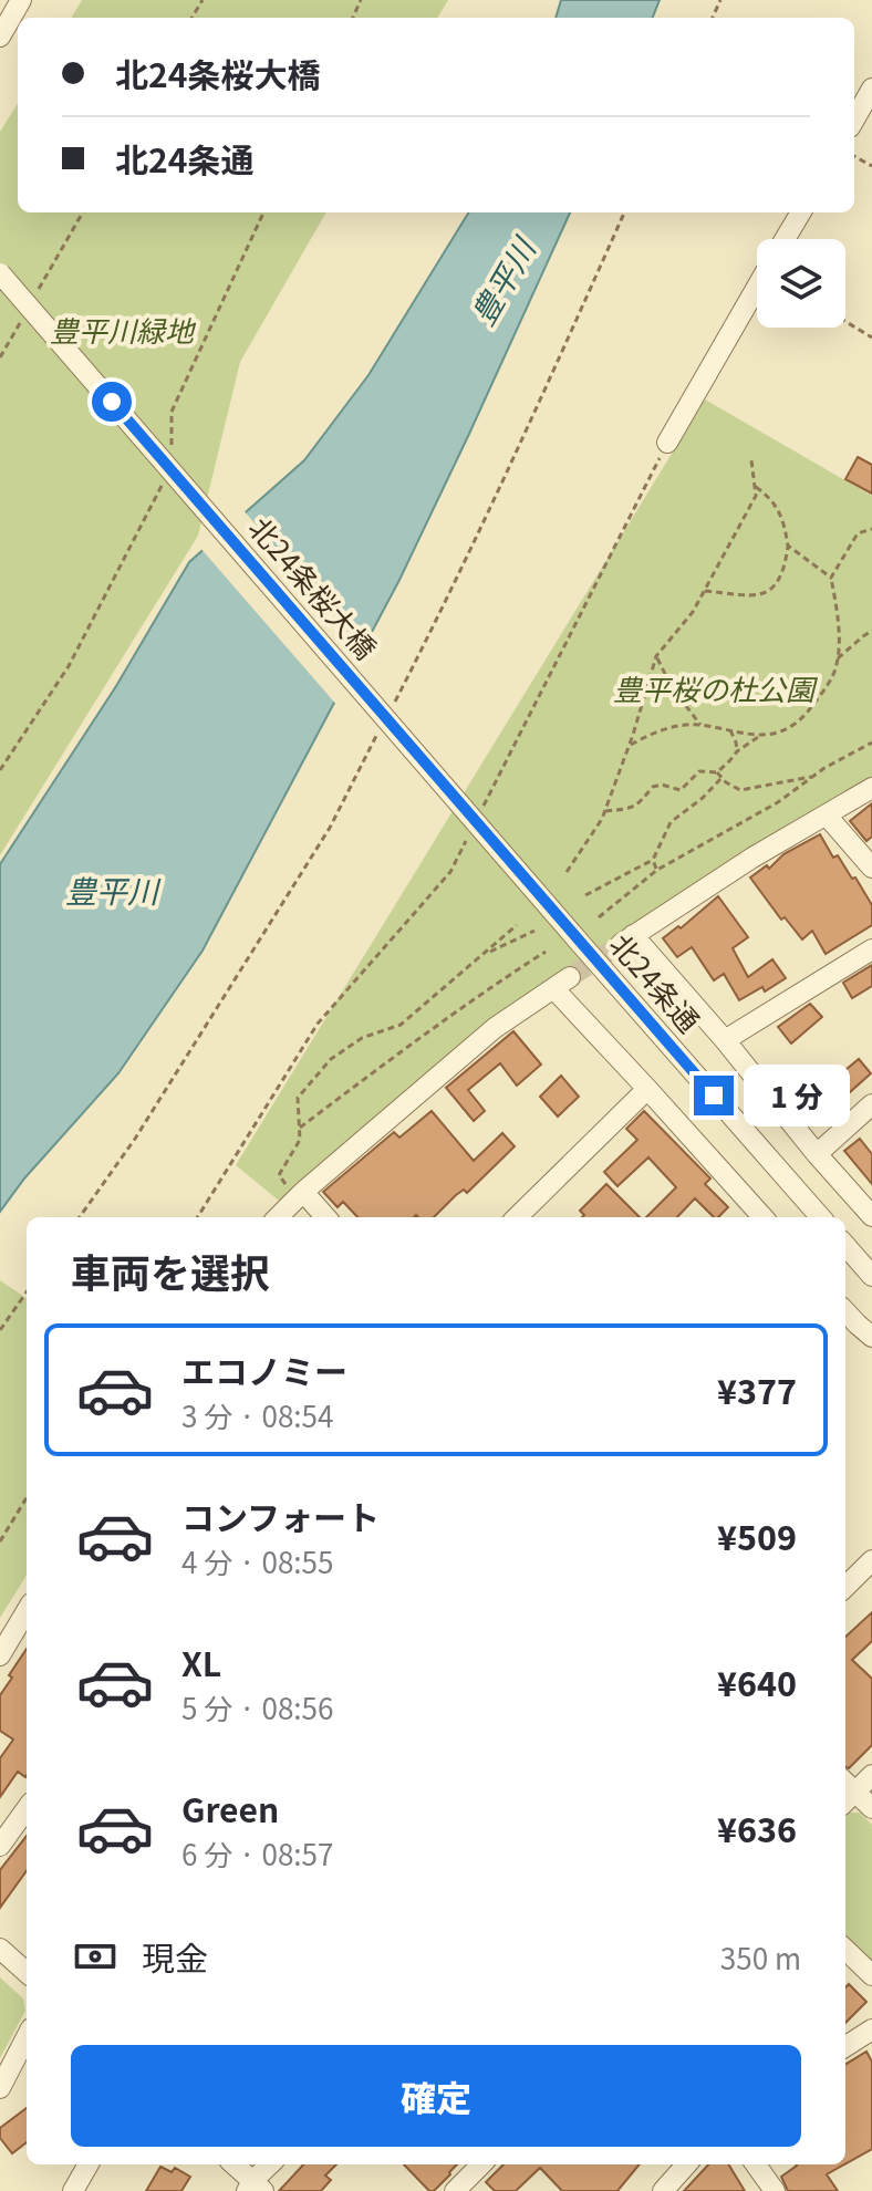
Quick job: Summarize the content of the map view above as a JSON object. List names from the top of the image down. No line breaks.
{"streets":{"street":["北24条桜大橋","北24条通"]},"crossings":[["北24条桜大橋","北24条通"]],"water":["豊平川"],"parks":["豊平川緑地","豊平桜の杜公園"],"page":{"banner":["北24条桜大橋","北24条通"],"bubble":"1 分","heading":"車両を選択","list":[{"name":"エコノミー","note":"3 分 · 08:54","value":"¥377"},{"name":"コンフォート","note":"4 分 · 08:55","value":"¥509"},{"name":"XL","note":"5 分 · 08:56","value":"¥640"},{"name":"Green","note":"6 分 · 08:57","value":"¥636"}],"pay":["現金","350 m"],"buttons":"確定"}}
